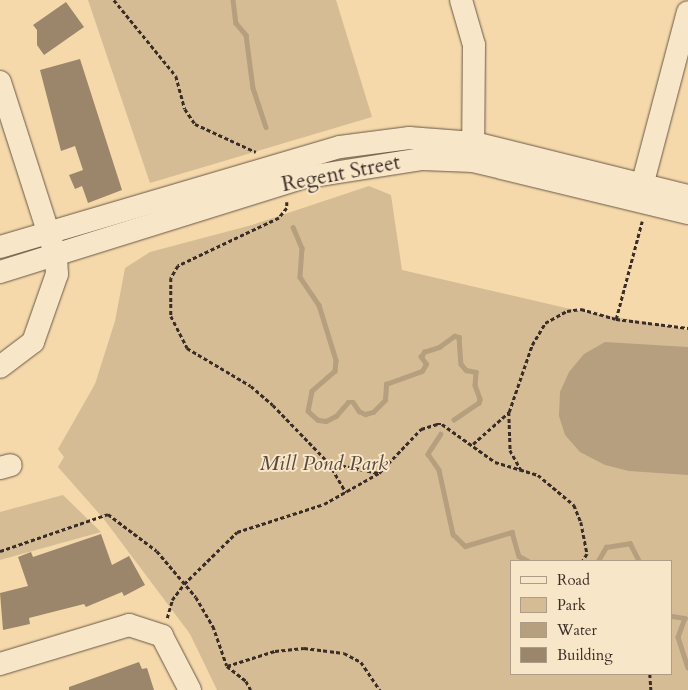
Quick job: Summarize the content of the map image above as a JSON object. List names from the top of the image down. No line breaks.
{"streets":{"street":["Regent Street"]},"parks":["Mill Pond Park"],"legend":["Road","Park","Water","Building"]}
